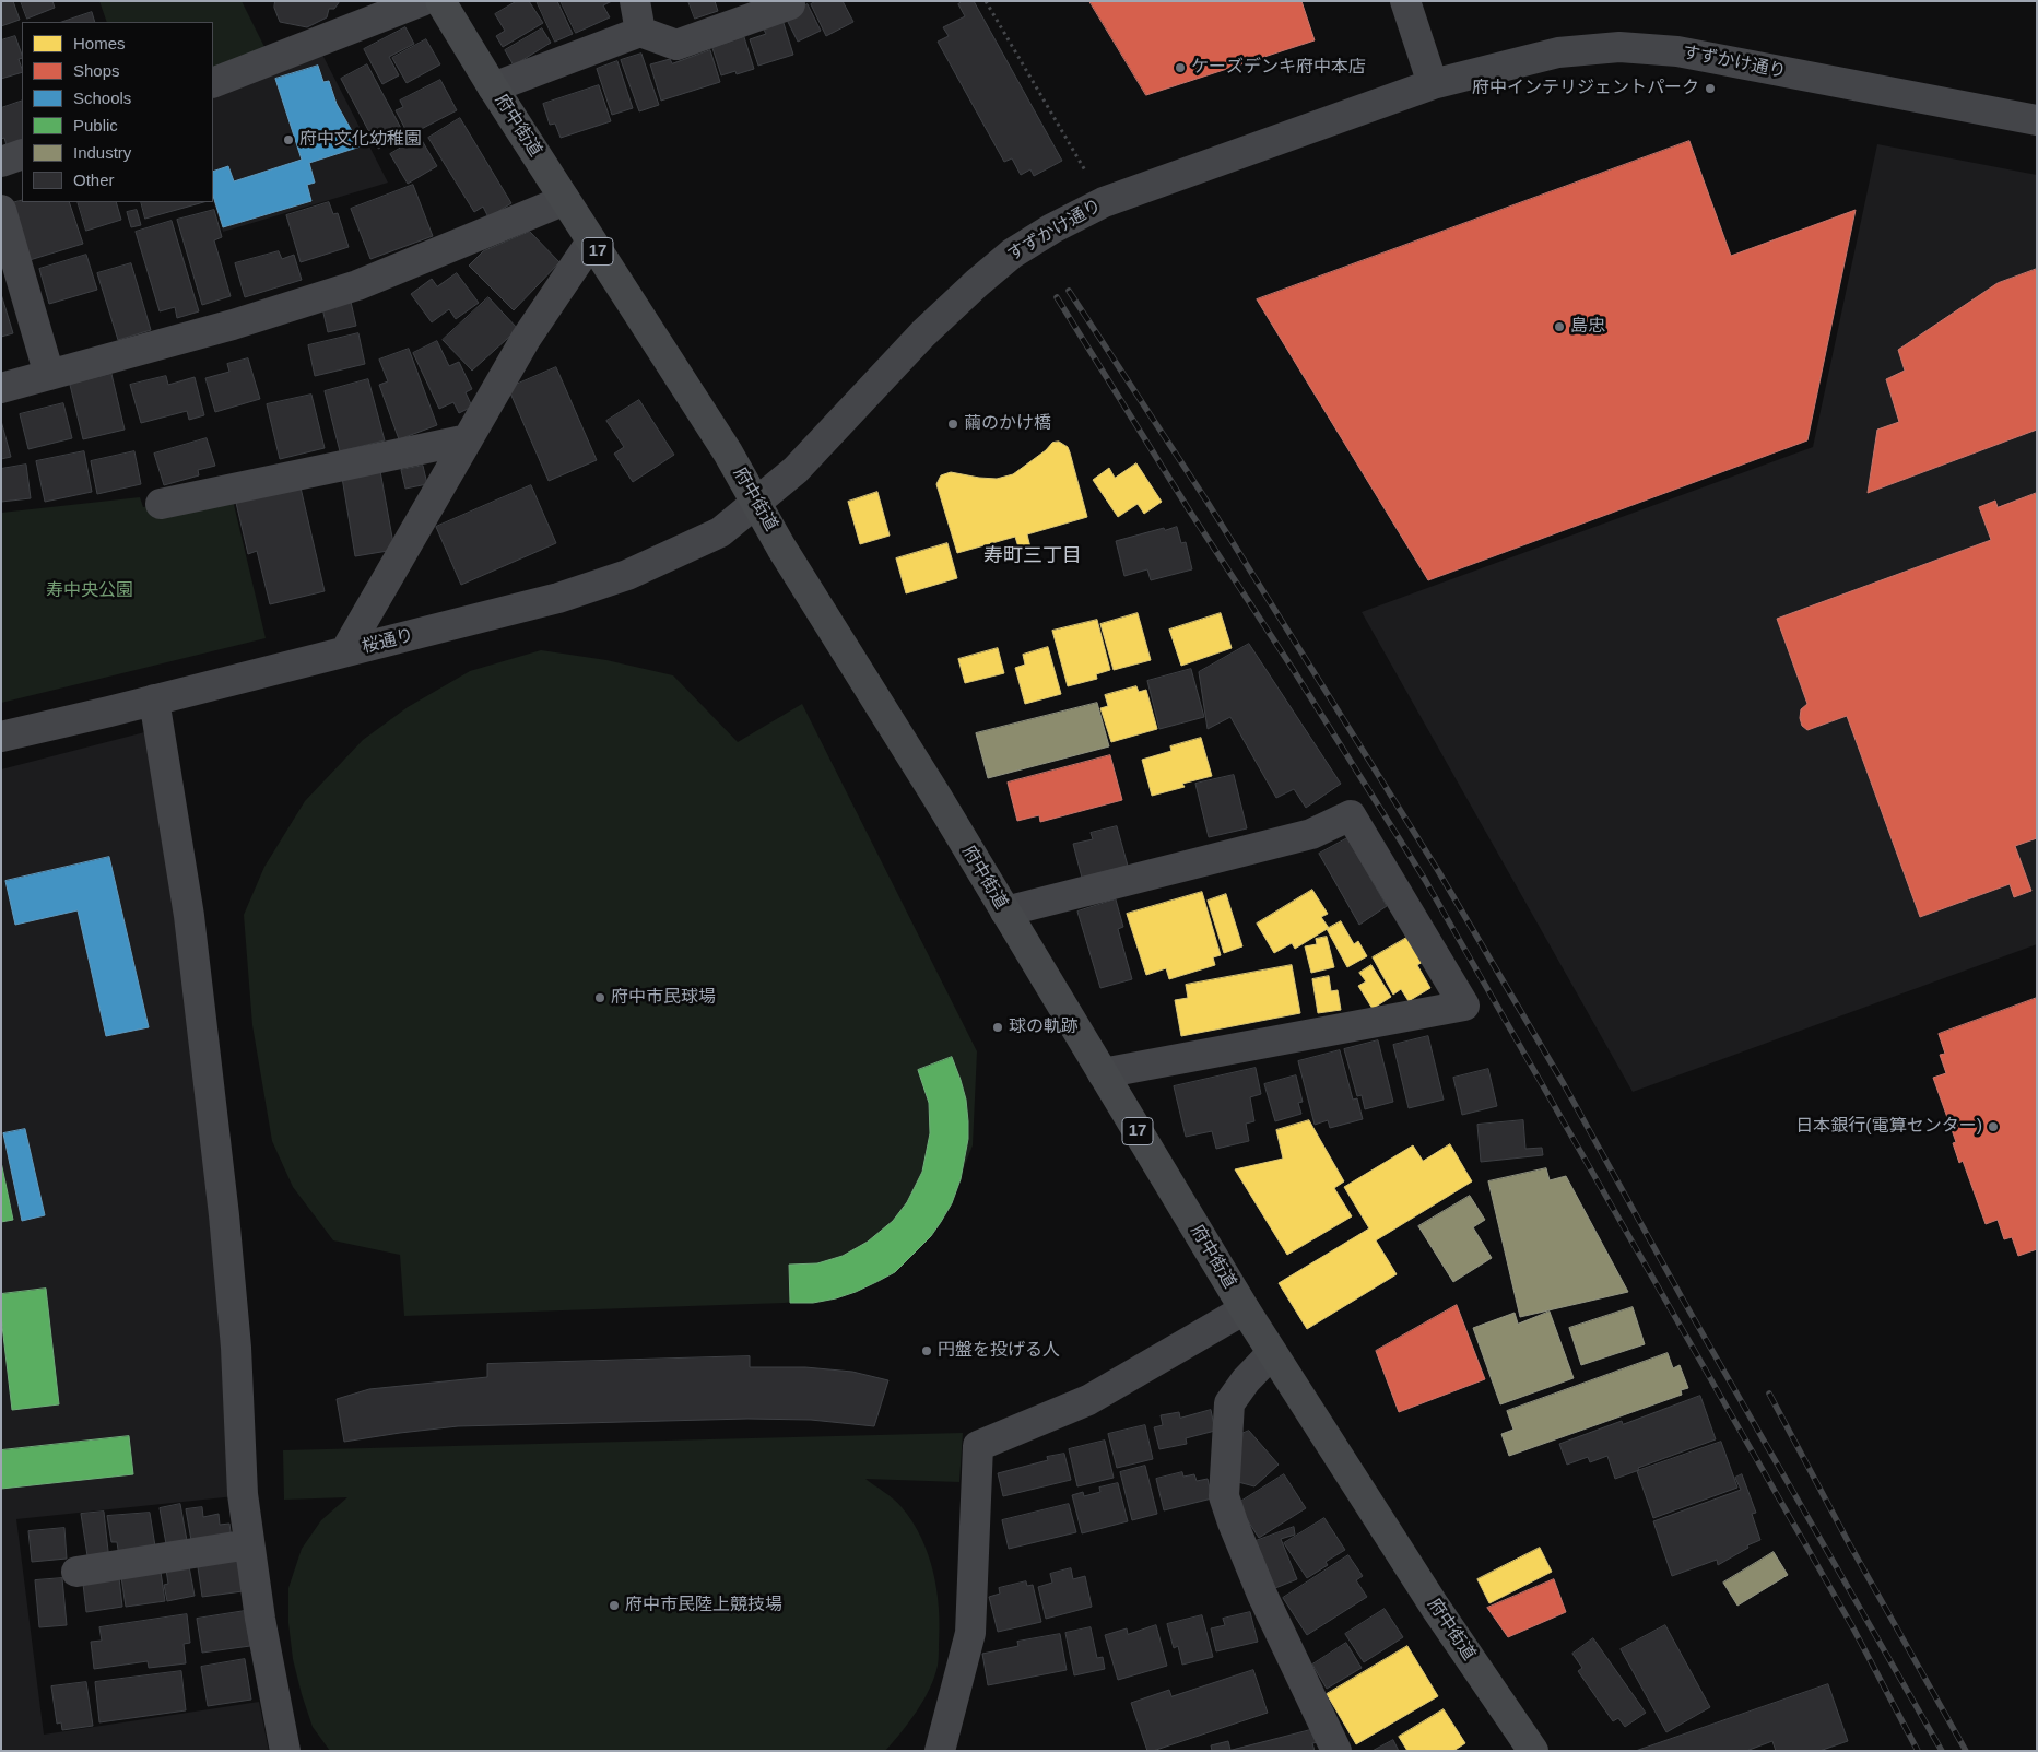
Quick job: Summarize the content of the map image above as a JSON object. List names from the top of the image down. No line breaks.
{"streets":{"main road":["府中街道","17"],"street":["すずかけ通り","桜通り"]},"crossings":[["すずかけ通り","府中街道"],["すずかけ通り","桜通り"],["府中街道","桜通り"]],"districts":["寿町三丁目"],"parks":["寿中央公園"],"places":["ケーズデンキ府中本店","府中インテリジェントパーク","府中文化幼稚園","島忠","繭のかけ橋","府中市民球場","球の軌跡","日本銀行(電算センター)","円盤を投げる人","府中市民陸上競技場"],"legend":["Homes","Shops","Schools","Public","Industry","Other"]}
